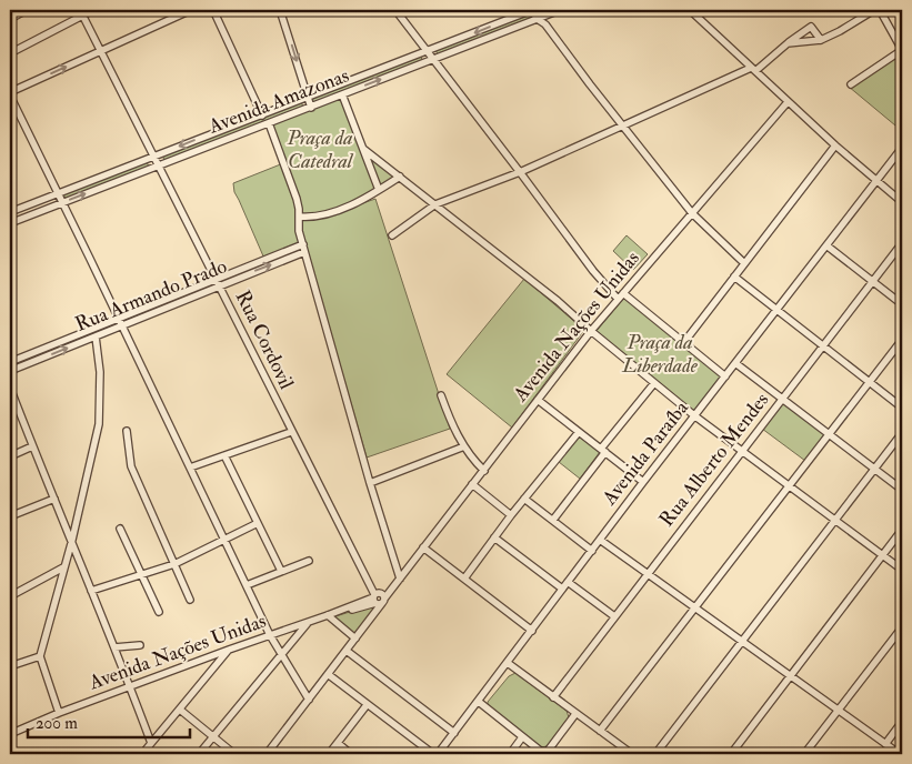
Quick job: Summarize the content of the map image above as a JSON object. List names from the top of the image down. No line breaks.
{"streets":{"street":["Avenida Amazonas","Rua Armando Prado","Avenida Nações Unidas","Rua Cordovil","Avenida Paraíba","Rua Alberto Mendes"]},"crossings":[["Avenida Amazonas","Rua Cordovil"],["Rua Armando Prado","Rua Cordovil"],["Avenida Nações Unidas","Rua Cordovil"]],"parks":["Praça da Catedral","Praça da Liberdade"],"scale_bar":"200 m"}
